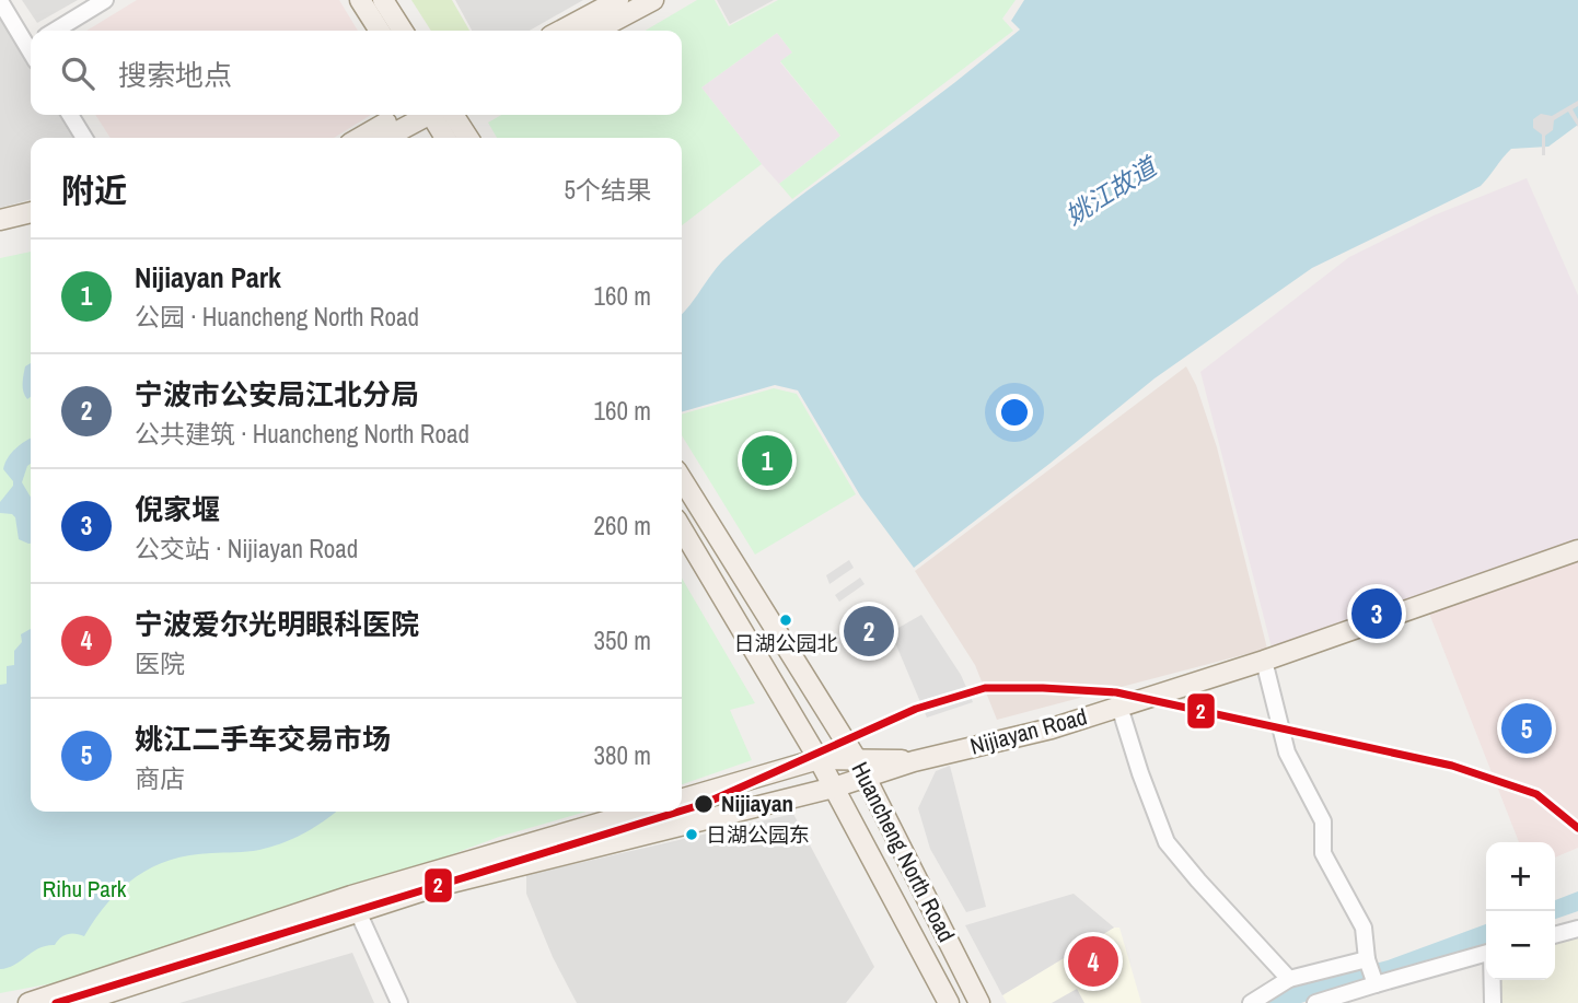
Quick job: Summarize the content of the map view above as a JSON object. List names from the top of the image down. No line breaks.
{"streets":{"main road":["Nijiayan Road","Huancheng North Road"]},"water":["姚江故道"],"parks":["Rihu Park"],"places":["日湖公园北","Nijiayan","日湖公园东"],"lines":["transit line 2"],"page":{"search":"搜索地点","heading":["附近","5个结果"],"list":[{"mark":"1","name":"Nijiayan Park","note":"公园 · Huancheng North Road","value":"160 m"},{"mark":"2","name":"宁波市公安局江北分局","note":"公共建筑 · Huancheng North Road","value":"160 m"},{"mark":"3","name":"倪家堰","note":"公交站 · Nijiayan Road","value":"260 m"},{"mark":"4","name":"宁波爱尔光明眼科医院","note":"医院","value":"350 m"},{"mark":"5","name":"姚江二手车交易市场","note":"商店","value":"380 m"}],"pins":["1","3","2","5","4"],"map_buttons":["+","−"]}}
